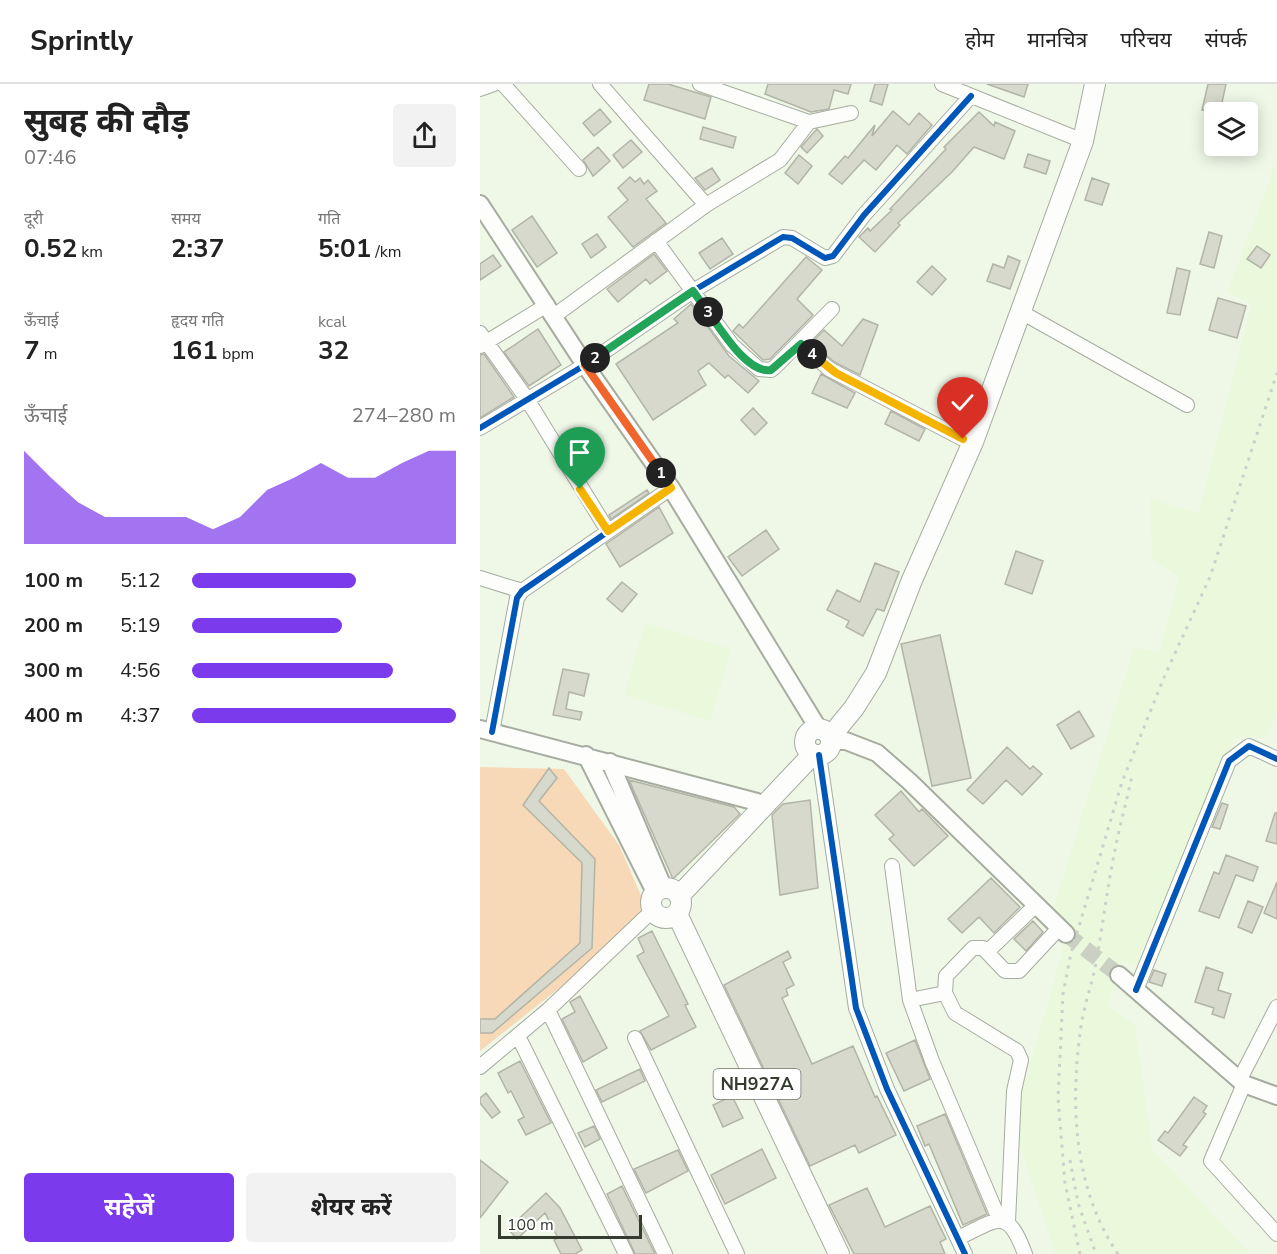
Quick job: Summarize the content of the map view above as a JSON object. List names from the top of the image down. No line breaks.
{"streets":{"highway":["NH927A"]},"scale_bar":"100 m","page":{"header":"Sprintly","nav":["होम","मानचित्र","परिचय","संपर्क"],"heading":["सुबह की दौड़","07:46"],"stats":[["दूरी","0.52 km"],["समय","2:37"],["गति","5:01 /km"],["ऊँचाई","7 m"],["हृदय गति","161 bpm"],["kcal","32"]],"pins":["3","4","2","1"],"chart":["ऊँचाई","274–280 m"],"list":[{"name":"100 m","note":"5:12"},{"name":"200 m","note":"5:19"},{"name":"300 m","note":"4:56"},{"name":"400 m","note":"4:37"}],"buttons":["सहेजें","शेयर करें"],"scale":"100 m"}}
